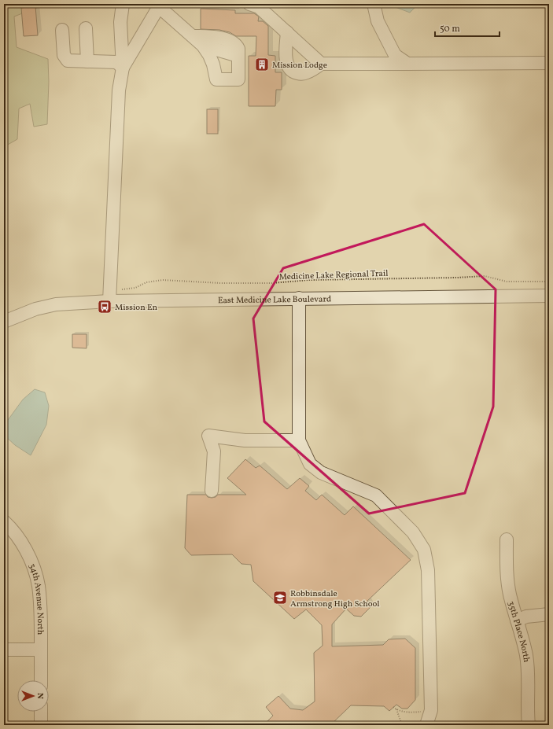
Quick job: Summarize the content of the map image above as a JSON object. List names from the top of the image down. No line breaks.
{"streets":{"street":["East Medicine Lake Boulevard","34th Avenue North","35th Place North"],"path":["Medicine Lake Regional Trail"]},"places":{"building":["Mission Lodge"],"bus stop":["Mission En"],"school or university":["Robbinsdale Armstrong High School"]},"scale_bar":"50 m","north":"right"}
